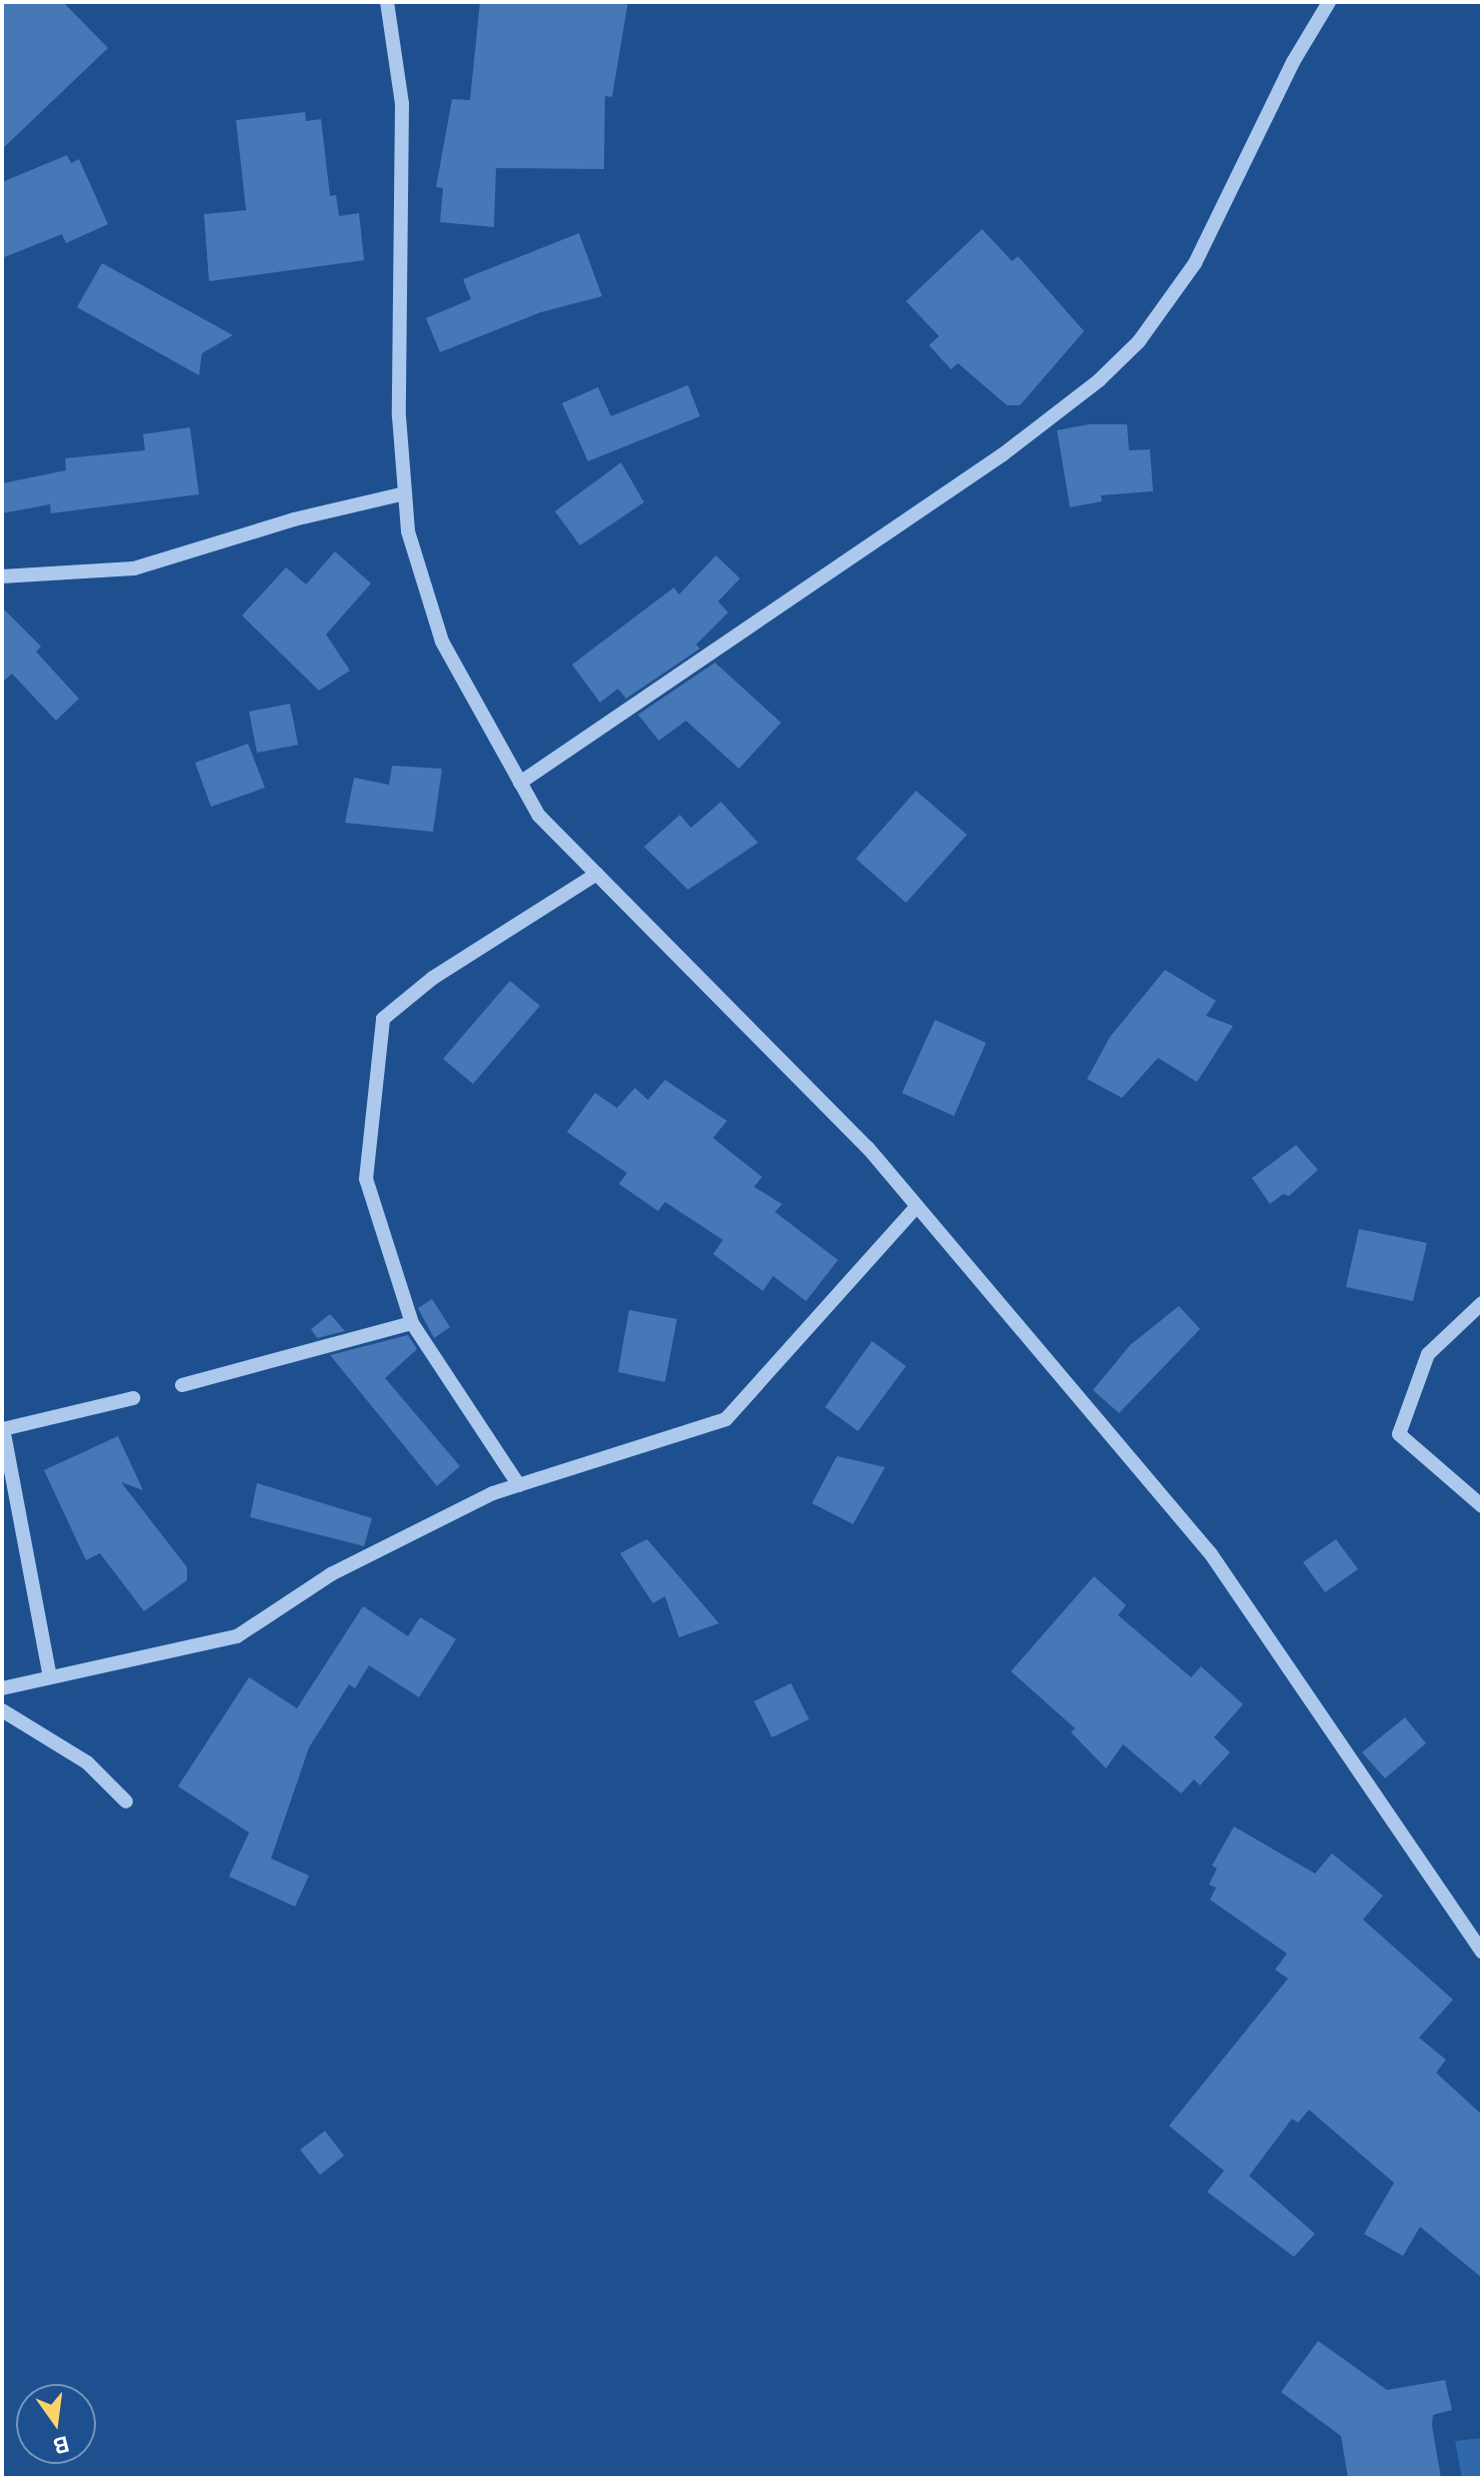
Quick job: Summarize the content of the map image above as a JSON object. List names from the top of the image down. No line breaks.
{"north":"bottom"}
